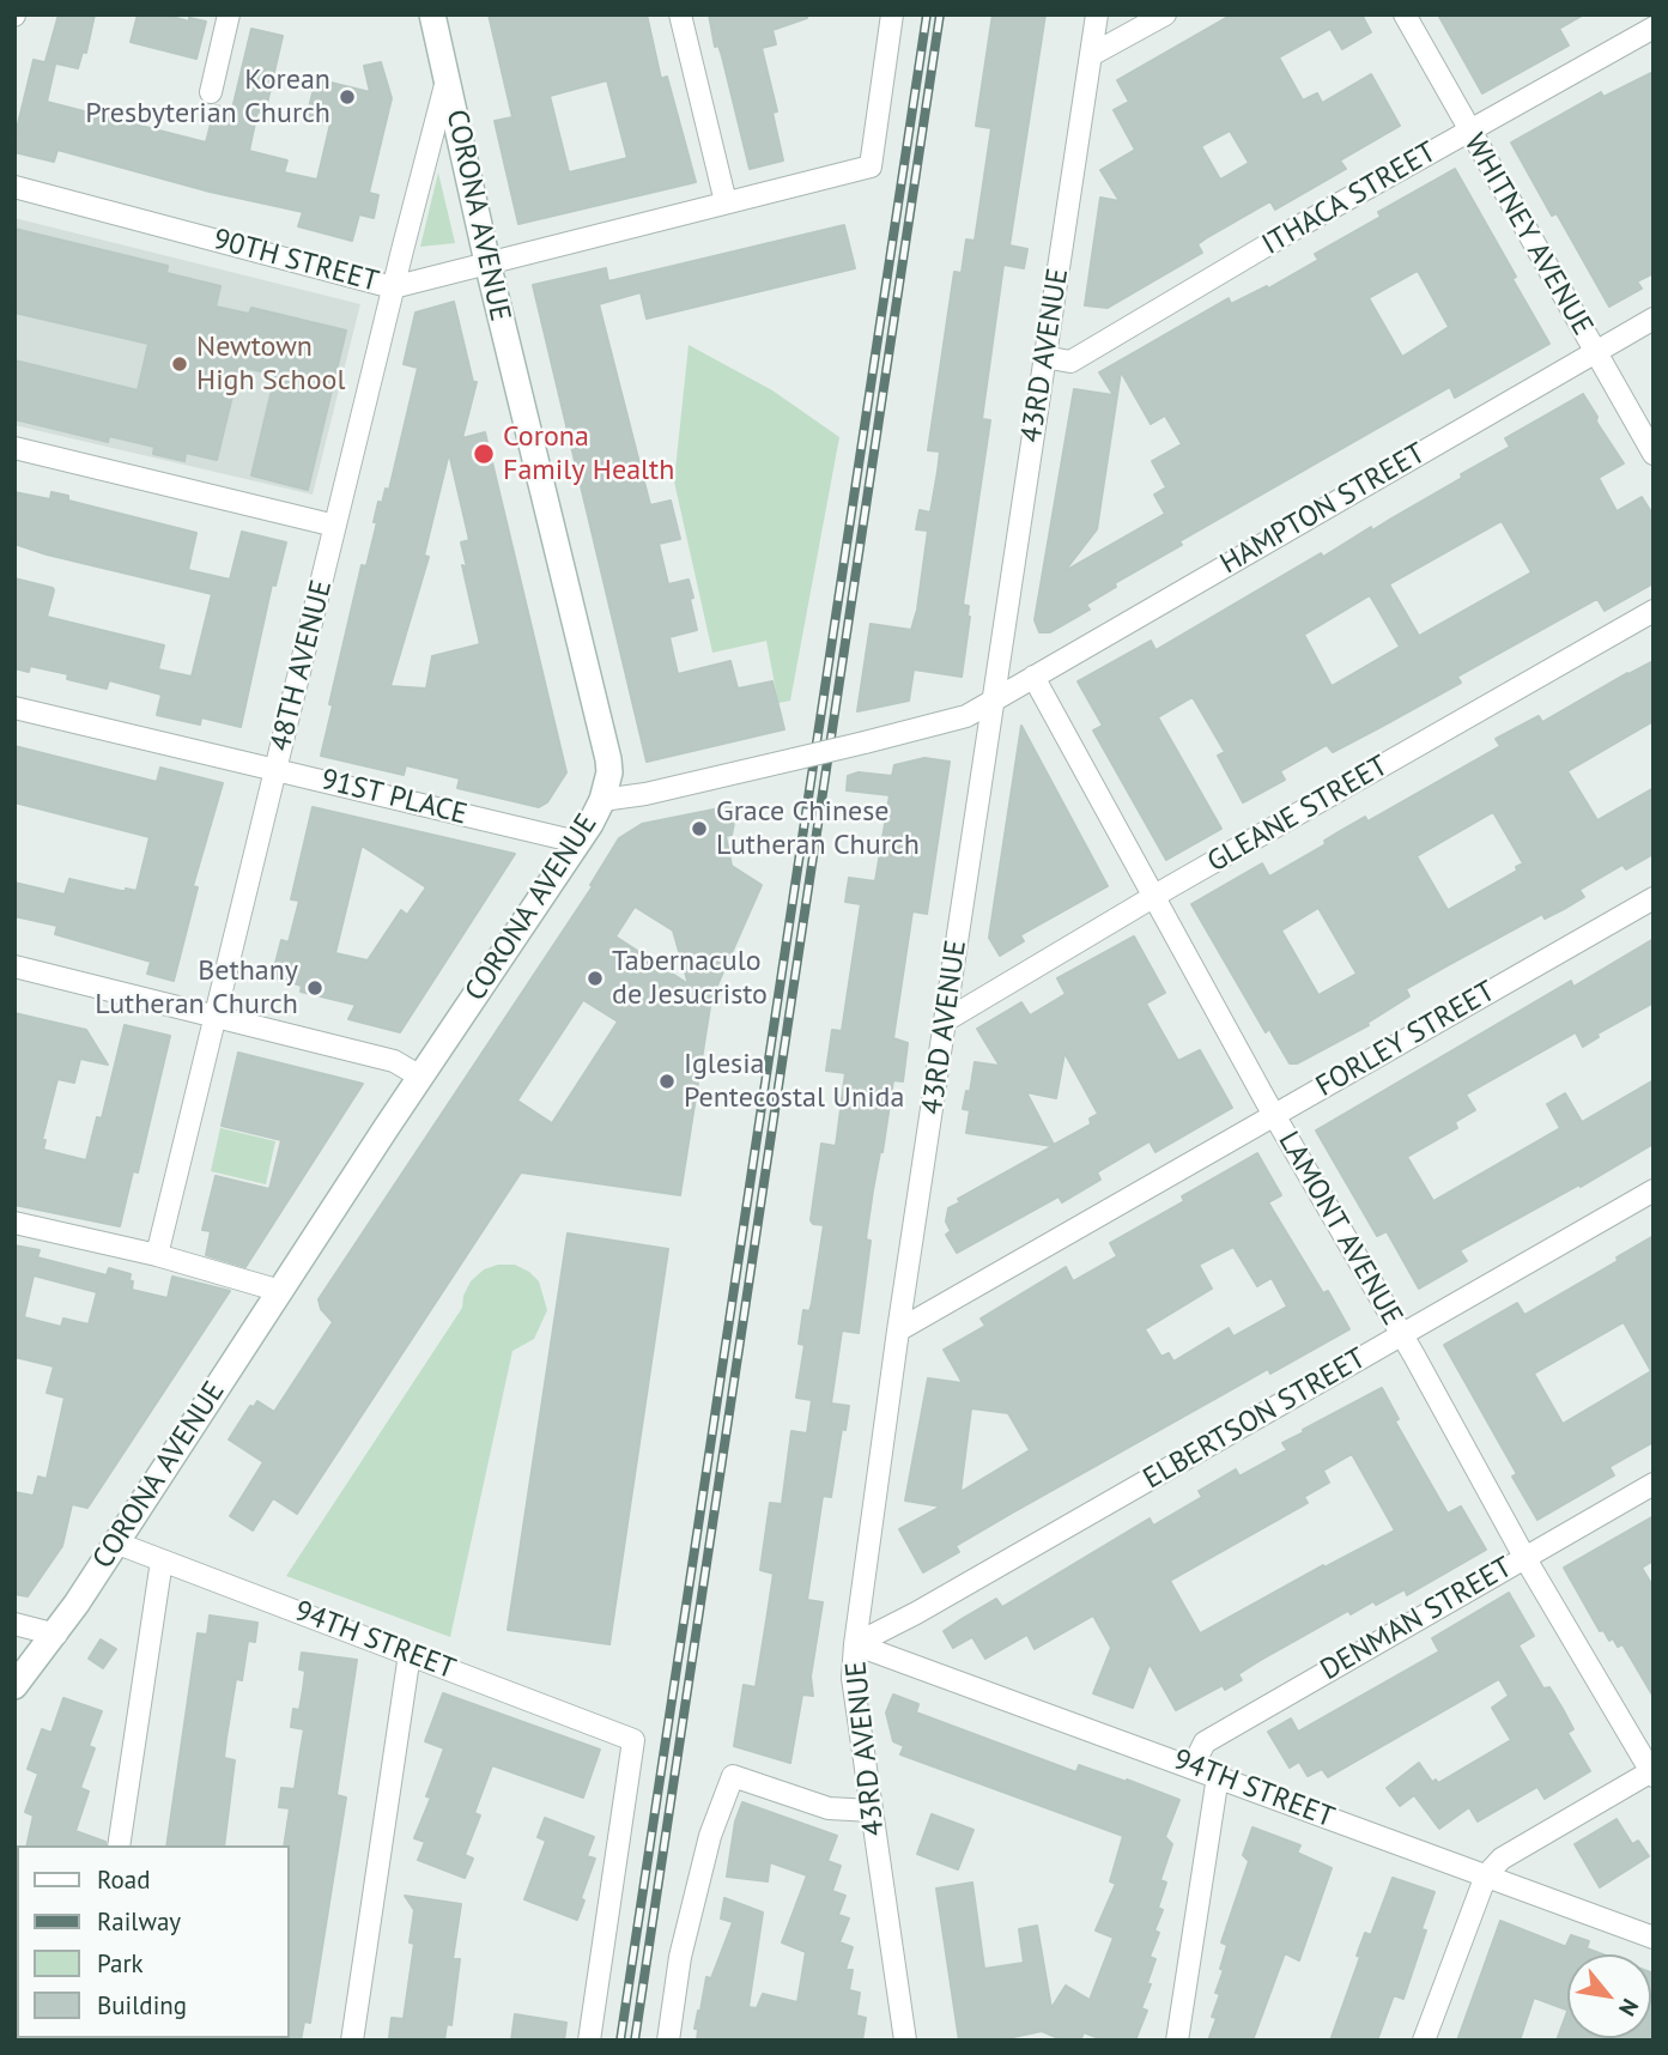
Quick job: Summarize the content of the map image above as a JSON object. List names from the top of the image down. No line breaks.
{"streets":{"street":["ITHACA STREET","CORONA AVENUE","WHITNEY AVENUE","90TH STREET","43RD AVENUE","HAMPTON STREET","48TH AVENUE","91ST PLACE","GLEANE STREET","FORLEY STREET","LAMONT AVENUE","ELBERTSON STREET","DENMAN STREET","94TH STREET"]},"crossings":[["ITHACA STREET","WHITNEY AVENUE"],["ITHACA STREET","43RD AVENUE"],["CORONA AVENUE","90TH STREET"],["CORONA AVENUE","48TH AVENUE"],["CORONA AVENUE","91ST PLACE"],["CORONA AVENUE","94TH STREET"],["WHITNEY AVENUE","HAMPTON STREET"],["90TH STREET","48TH AVENUE"],["43RD AVENUE","HAMPTON STREET"],["43RD AVENUE","GLEANE STREET"],["43RD AVENUE","FORLEY STREET"],["43RD AVENUE","ELBERTSON STREET"],["43RD AVENUE","94TH STREET"],["HAMPTON STREET","LAMONT AVENUE"],["48TH AVENUE","91ST PLACE"],["GLEANE STREET","LAMONT AVENUE"],["FORLEY STREET","LAMONT AVENUE"],["LAMONT AVENUE","ELBERTSON STREET"],["LAMONT AVENUE","DENMAN STREET"],["ELBERTSON STREET","94TH STREET"],["DENMAN STREET","94TH STREET"]],"places":["Korean Presbyterian Church","Newtown High School","Corona Family Health","Grace Chinese Lutheran Church","Tabernaculo de Jesucristo","Bethany Lutheran Church","Iglesia Pentecostal Unida"],"legend":["Road","Railway","Park","Building"],"north":"bottom right"}
